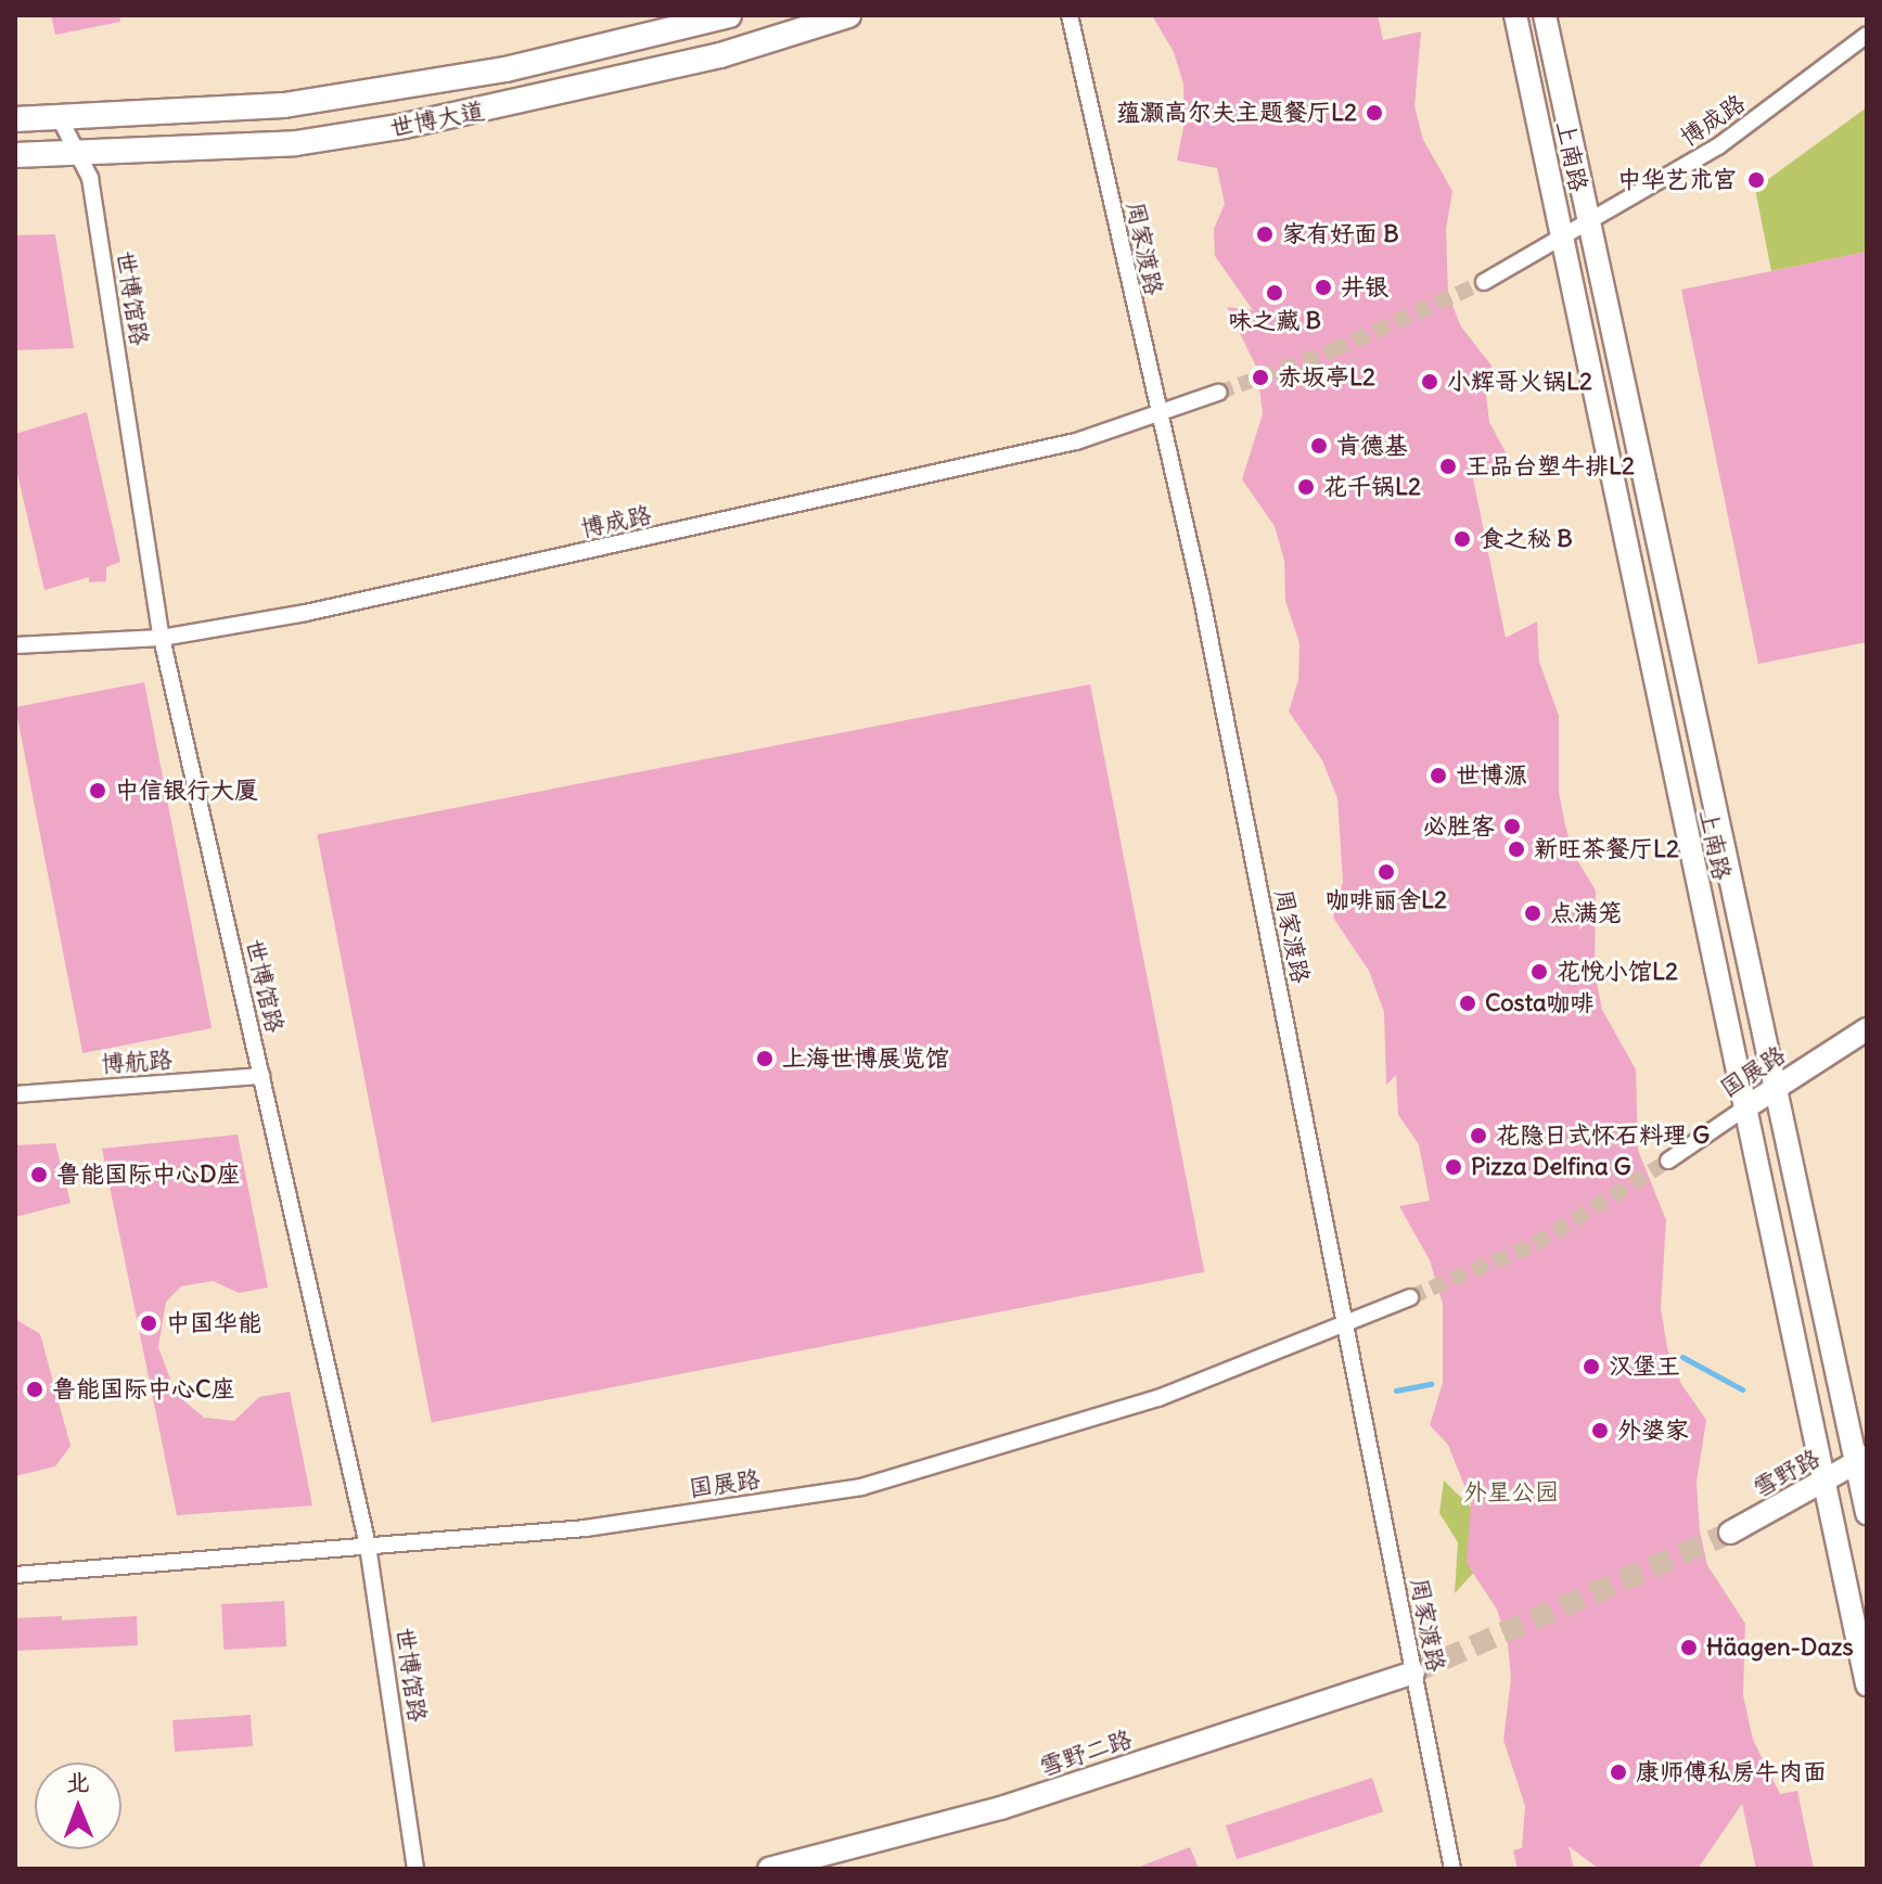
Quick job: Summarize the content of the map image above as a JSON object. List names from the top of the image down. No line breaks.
{"streets":{"main road":["世博大道","上南路","国展路","雪野路","雪野二路"],"street":["博成路","周家渡路","世博馆路","博航路"]},"crossings":[["世博大道","世博馆路"],["博成路","上南路"],["博成路","周家渡路"],["博成路","世博馆路"],["上南路","国展路"],["上南路","雪野路"],["周家渡路","国展路"],["周家渡路","雪野二路"],["世博馆路","博航路"],["世博馆路","国展路"]],"parks":["外星公园"],"places":["蕴灏高尔夫主题餐厅L2","中华艺术宫","家有好面 B","井银","味之藏 B","赤坂亭L2","小辉哥火锅L2","肯德基","王品台塑牛排L2","花千锅L2","食之秘 B","世博源","中信银行大厦","必胜客","新旺茶餐厅L2","咖啡丽舍L2","点满笼","花悦小馆L2","Costa咖啡","上海世博展览馆","花隐日式怀石料理 G","Pizza Delfina G","鲁能国际中心D座","中国华能","汉堡王","鲁能国际中心C座","外婆家","Häagen-Dazs","康师傅私房牛肉面"],"north":"top"}
